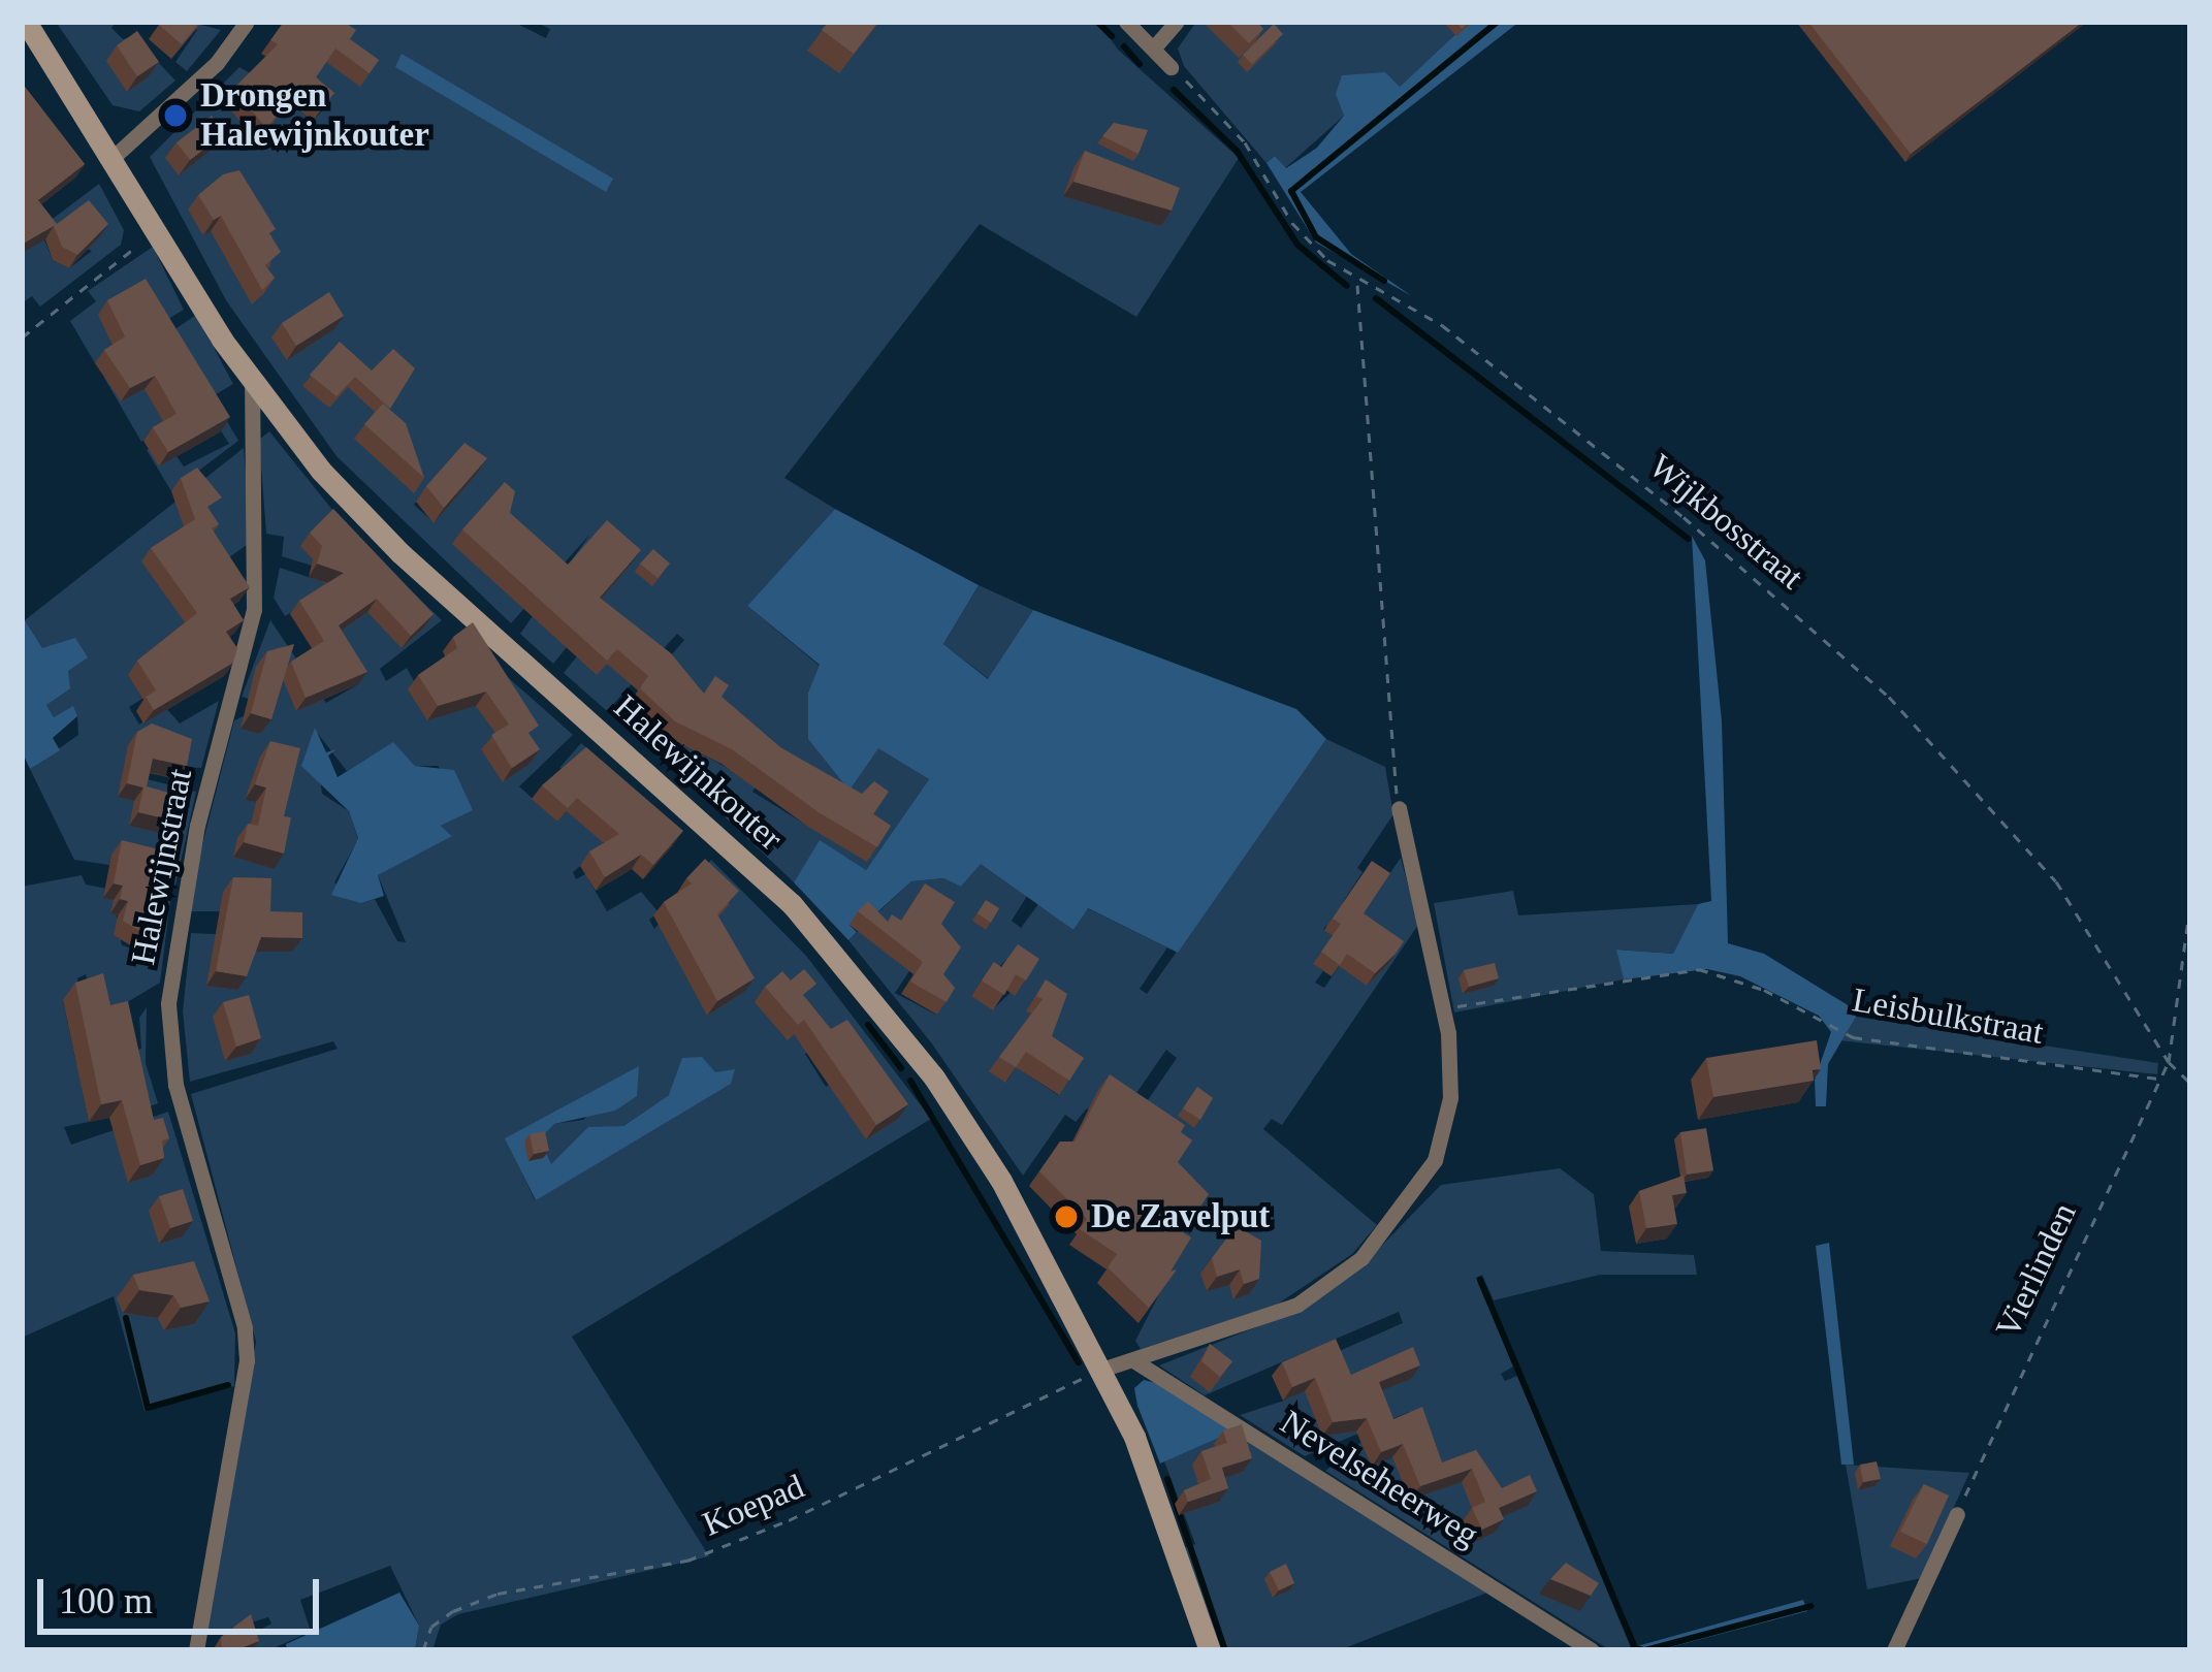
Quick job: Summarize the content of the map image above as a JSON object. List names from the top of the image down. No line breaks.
{"streets":{"street":["Halewijnkouter","Halewijnstraat","Nevelseheerweg"],"path":["Wijkbosstraat","Leisbulkstraat","Vierlinden","Koepad"]},"crossings":[["Wijkbosstraat","Vierlinden"],["Halewijnkouter","Halewijnstraat"],["Halewijnkouter","Koepad"],["Leisbulkstraat","Vierlinden"]],"places":["Drongen Halewijnkouter","De Zavelput"],"scale_bar":"100 m"}
